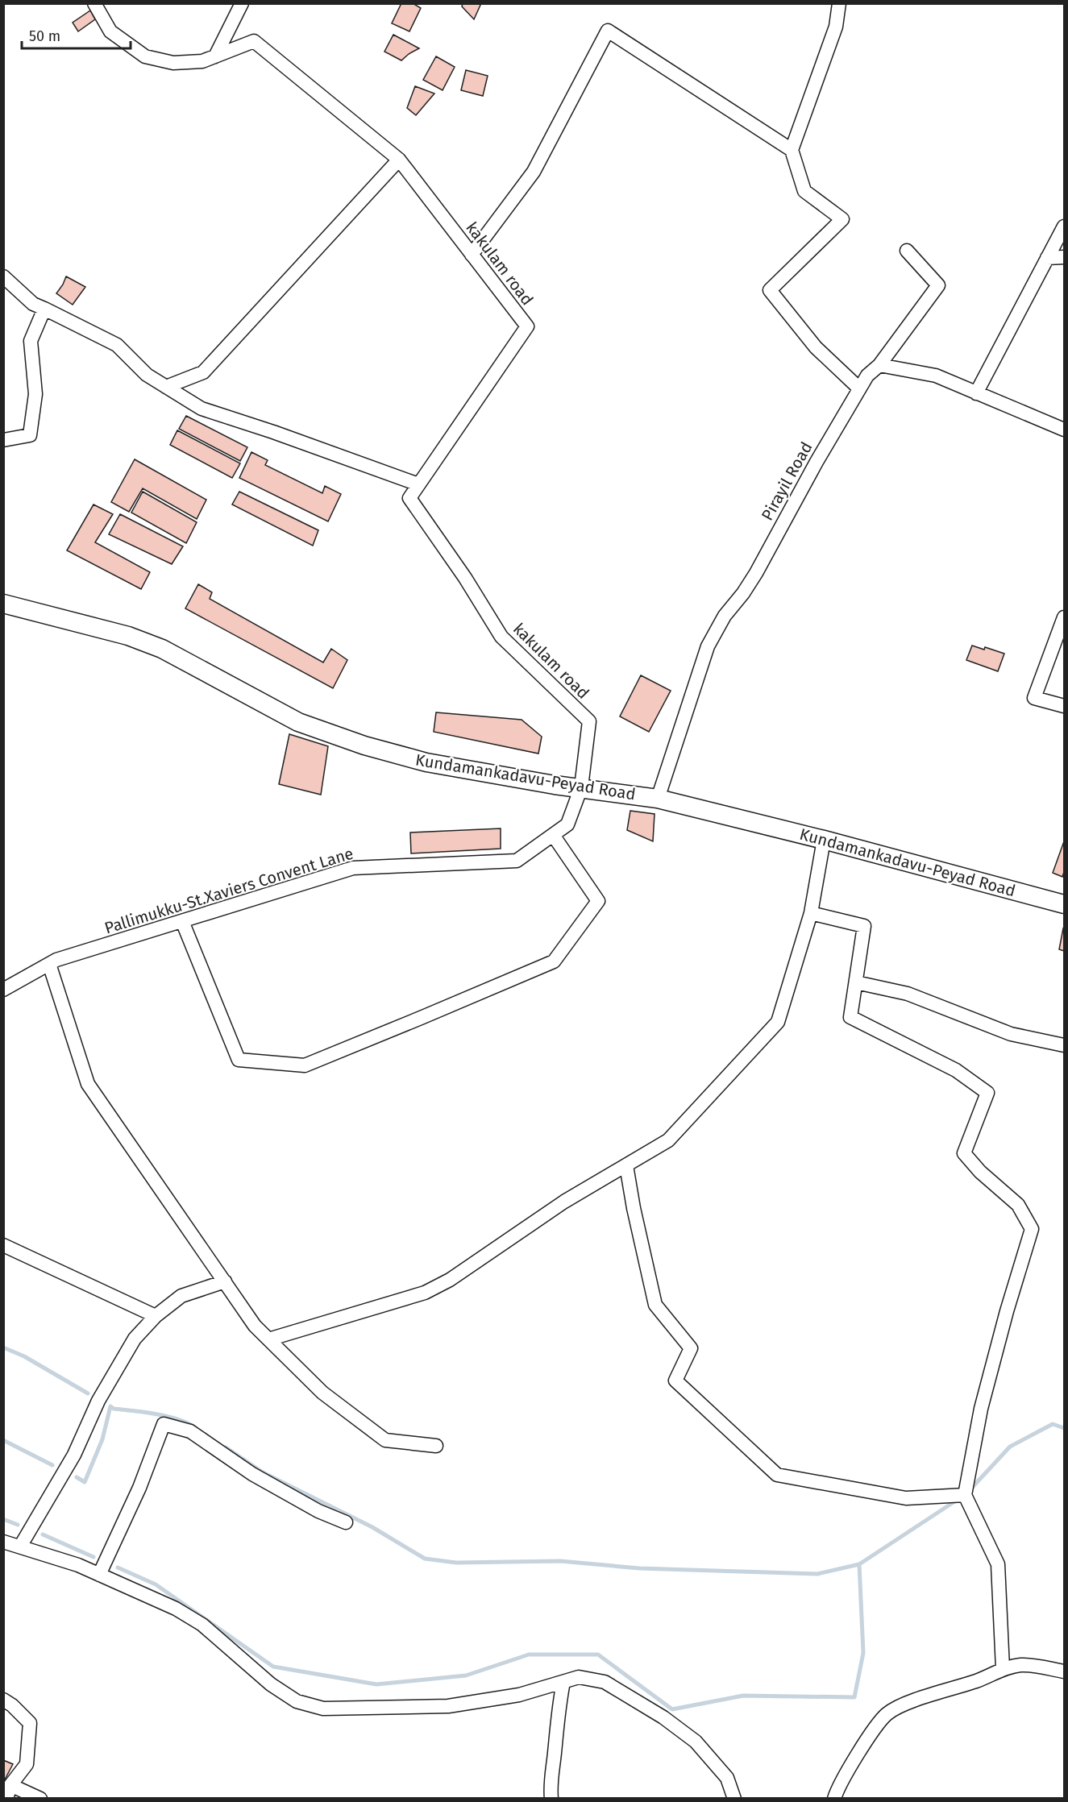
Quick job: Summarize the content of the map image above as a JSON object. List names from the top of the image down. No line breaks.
{"streets":{"main road":["Kundamankadavu-Peyad Road"],"street":["kakulam road","Pirayil Road","Pallimukku-St.Xaviers Convent Lane"]},"crossings":[["kakulam road","Kundamankadavu-Peyad Road"],["kakulam road","Pallimukku-St.Xaviers Convent Lane"],["Pirayil Road","Kundamankadavu-Peyad Road"],["Kundamankadavu-Peyad Road","Pallimukku-St.Xaviers Convent Lane"]],"scale_bar":"50 m"}
